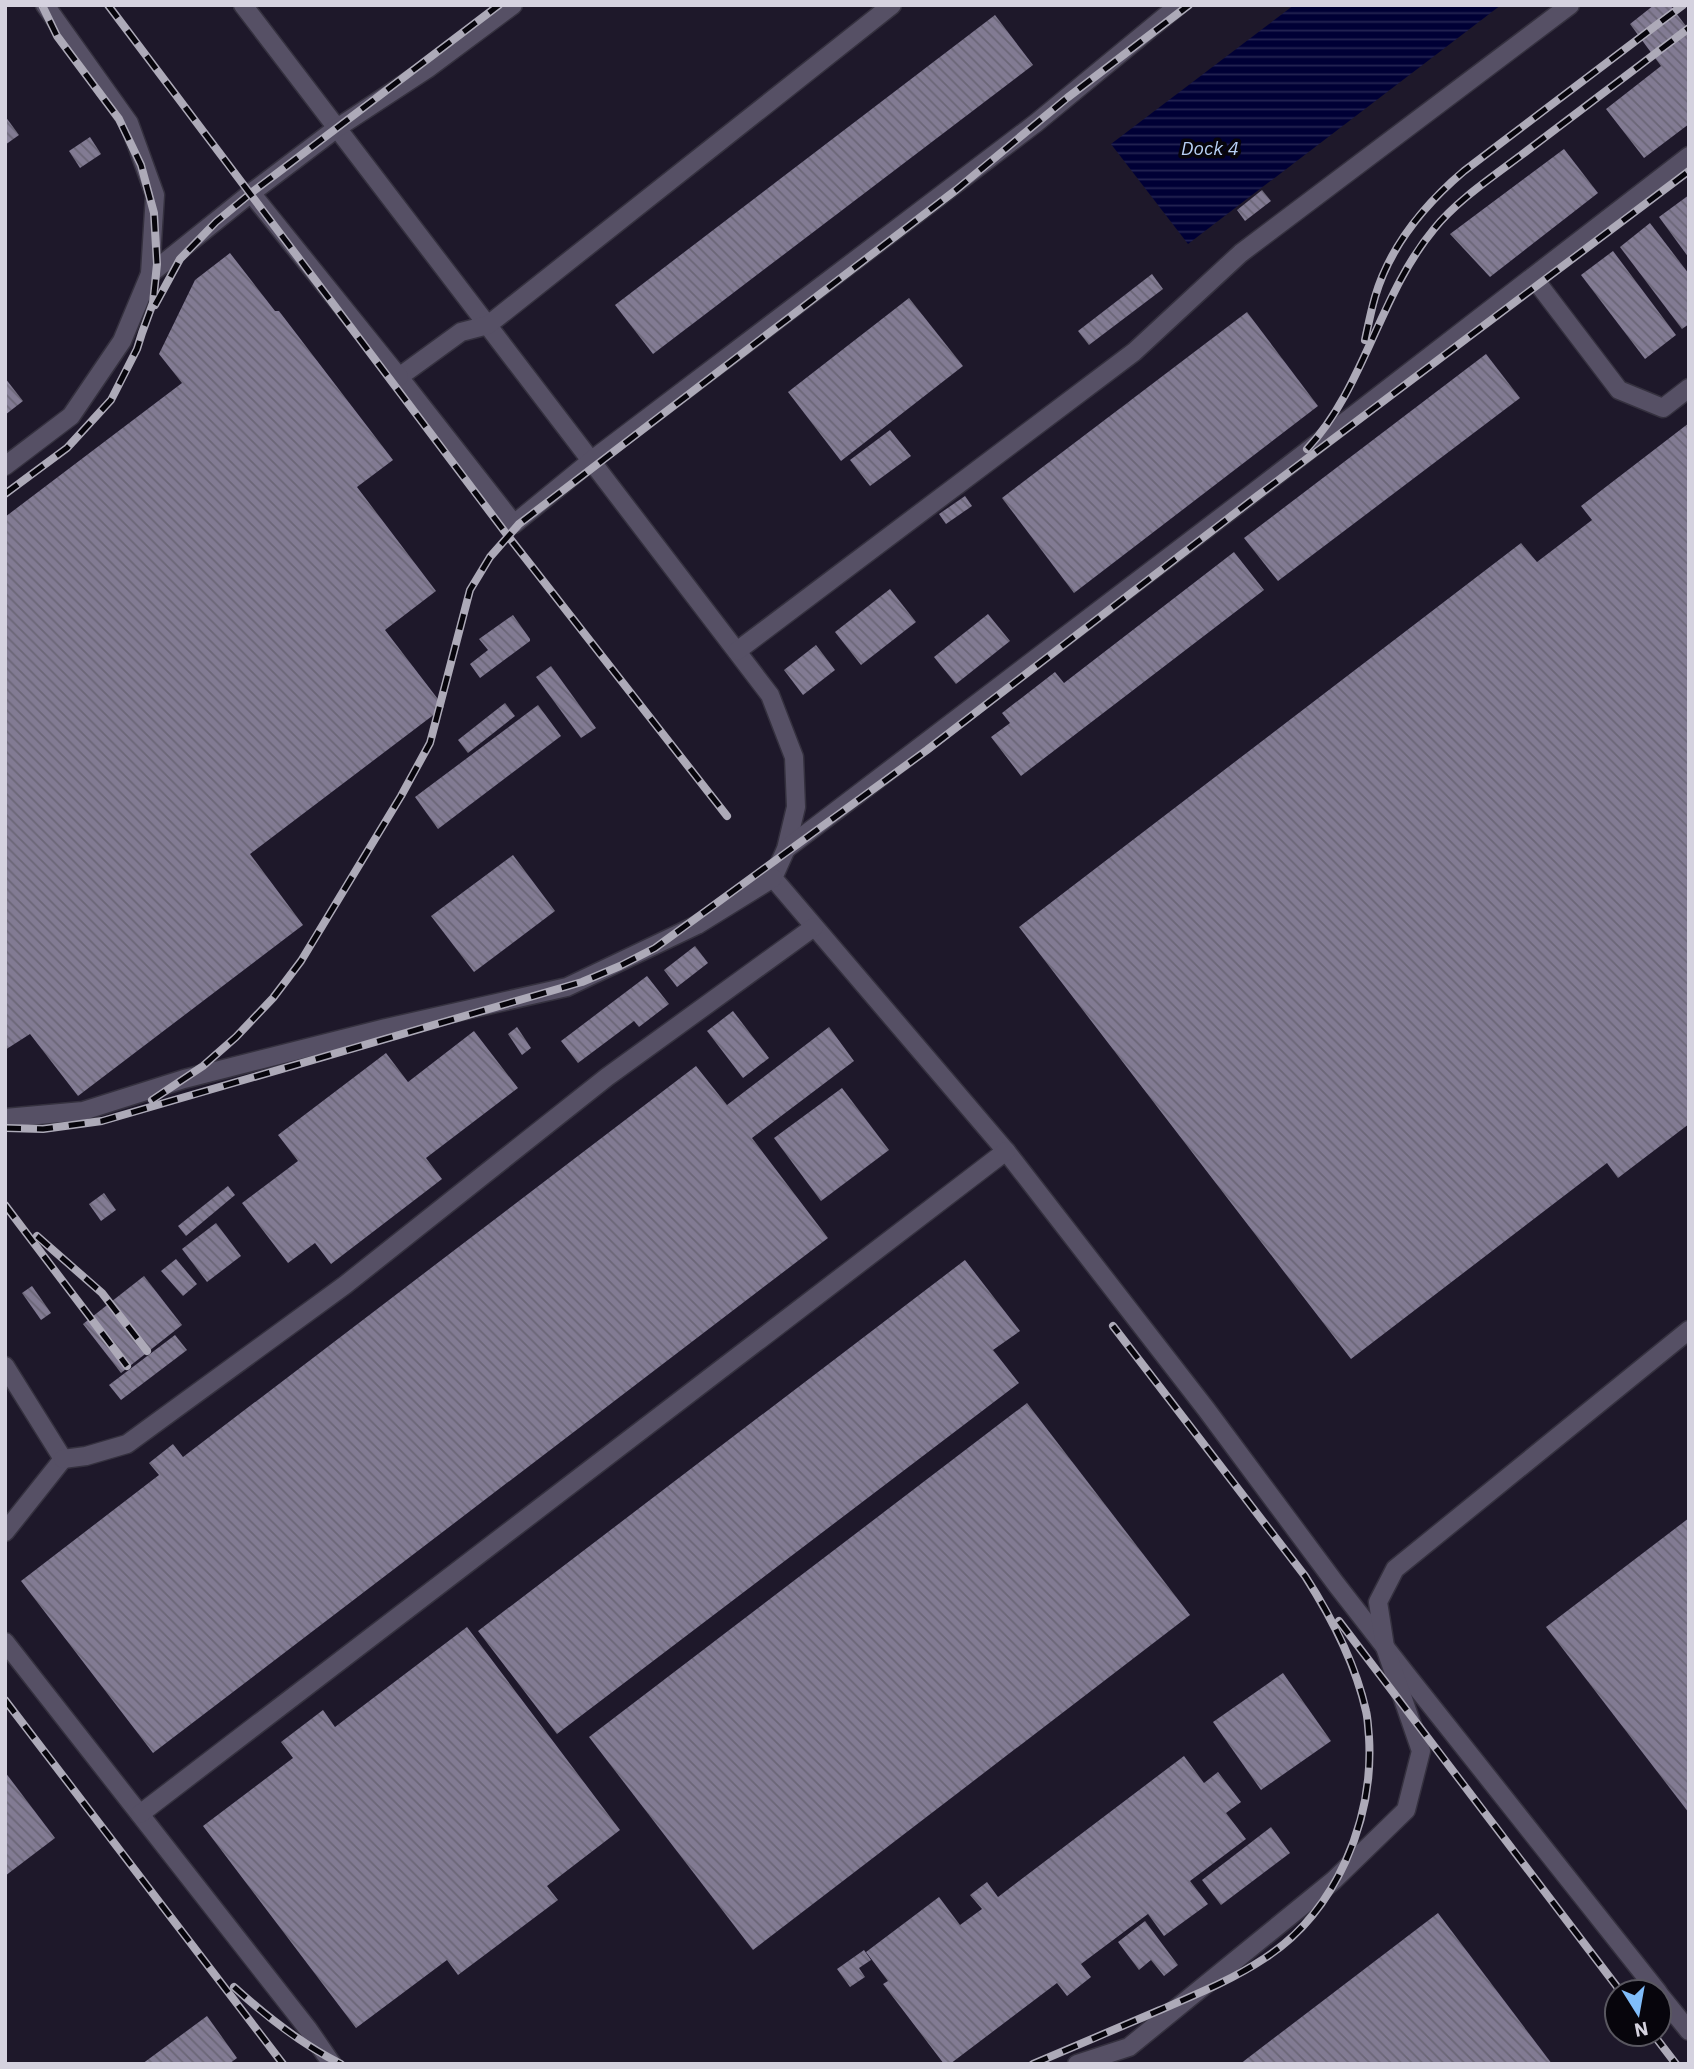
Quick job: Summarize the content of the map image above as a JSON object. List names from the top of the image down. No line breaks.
{"water":["Dock 4"],"north":"bottom"}
